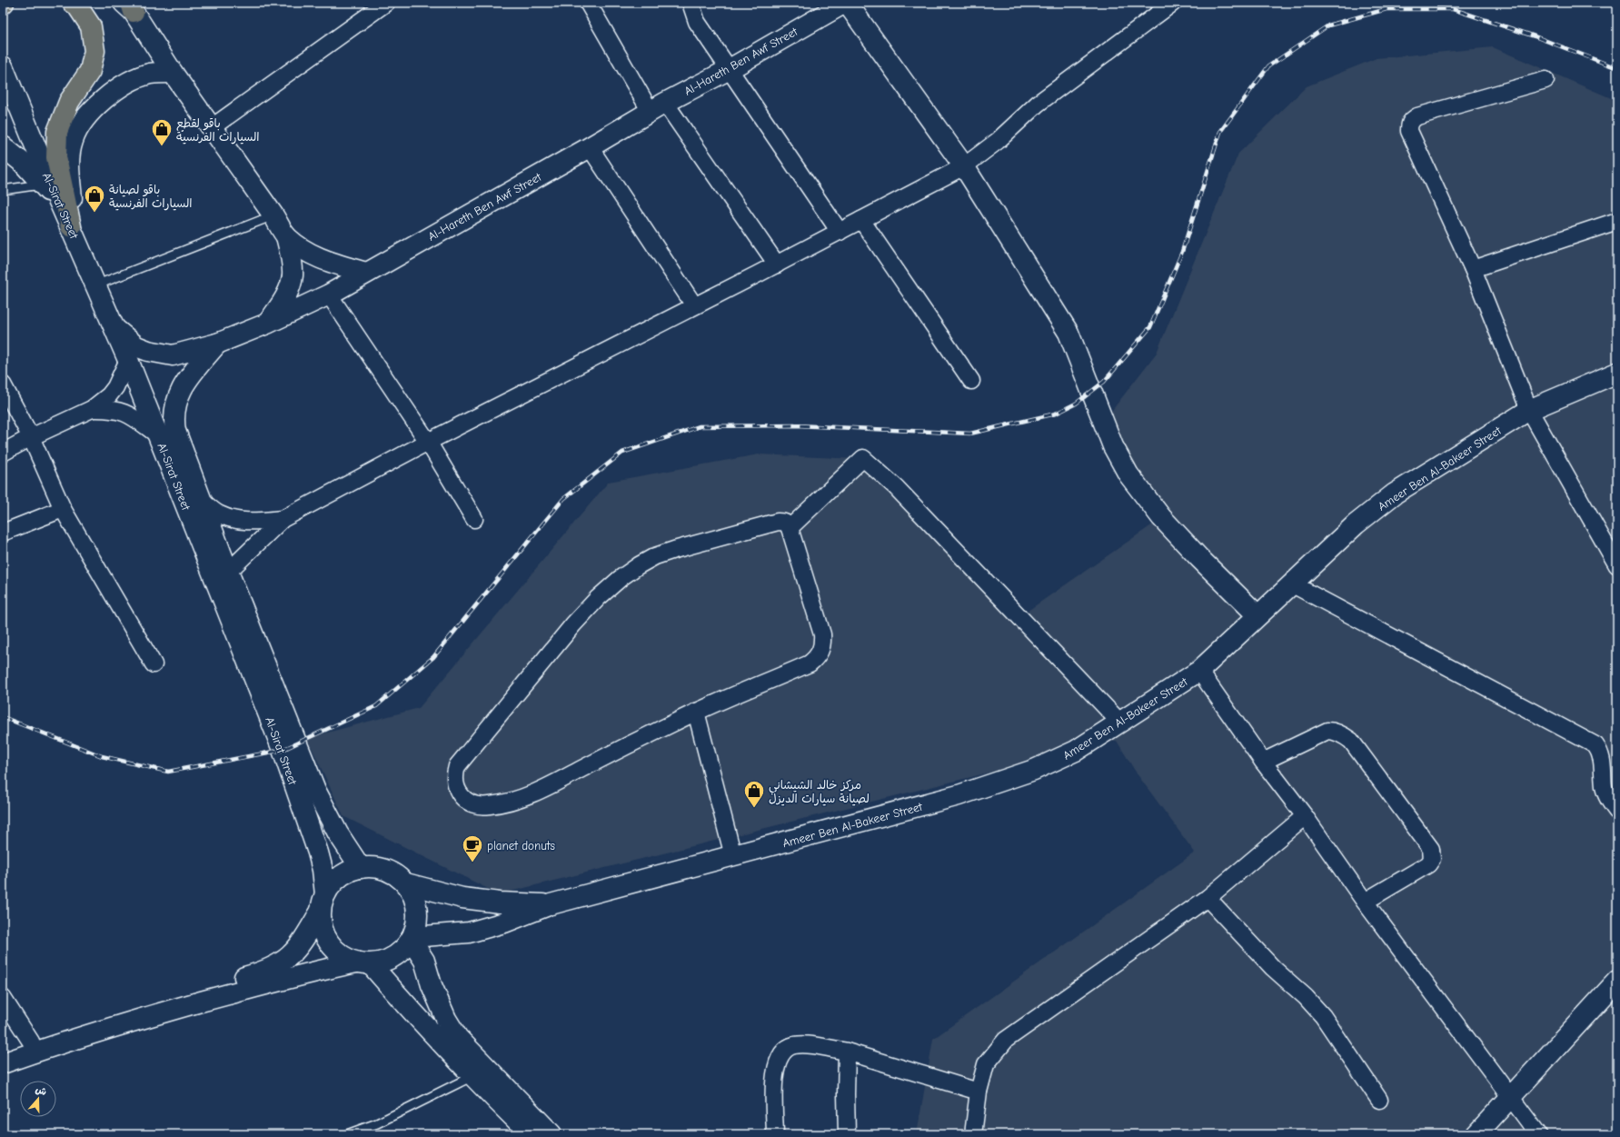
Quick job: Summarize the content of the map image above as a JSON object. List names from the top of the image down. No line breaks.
{"streets":{"street":["Al-Hareth Ben Awf Street","Al-Sirat Street","Ameer Ben Al-Bakeer Street"]},"crossings":[["Al-Hareth Ben Awf Street","Al-Sirat Street"],["Al-Sirat Street","Ameer Ben Al-Bakeer Street"]],"places":{"shop":["باقو لقطع السيارات الفرنسية","باقو لصيانة السيارات الفرنسية","مركز خالد الشيشاني لصيانة سيارات الديزل"],"cafe":["planet donuts"]},"north":"top"}
